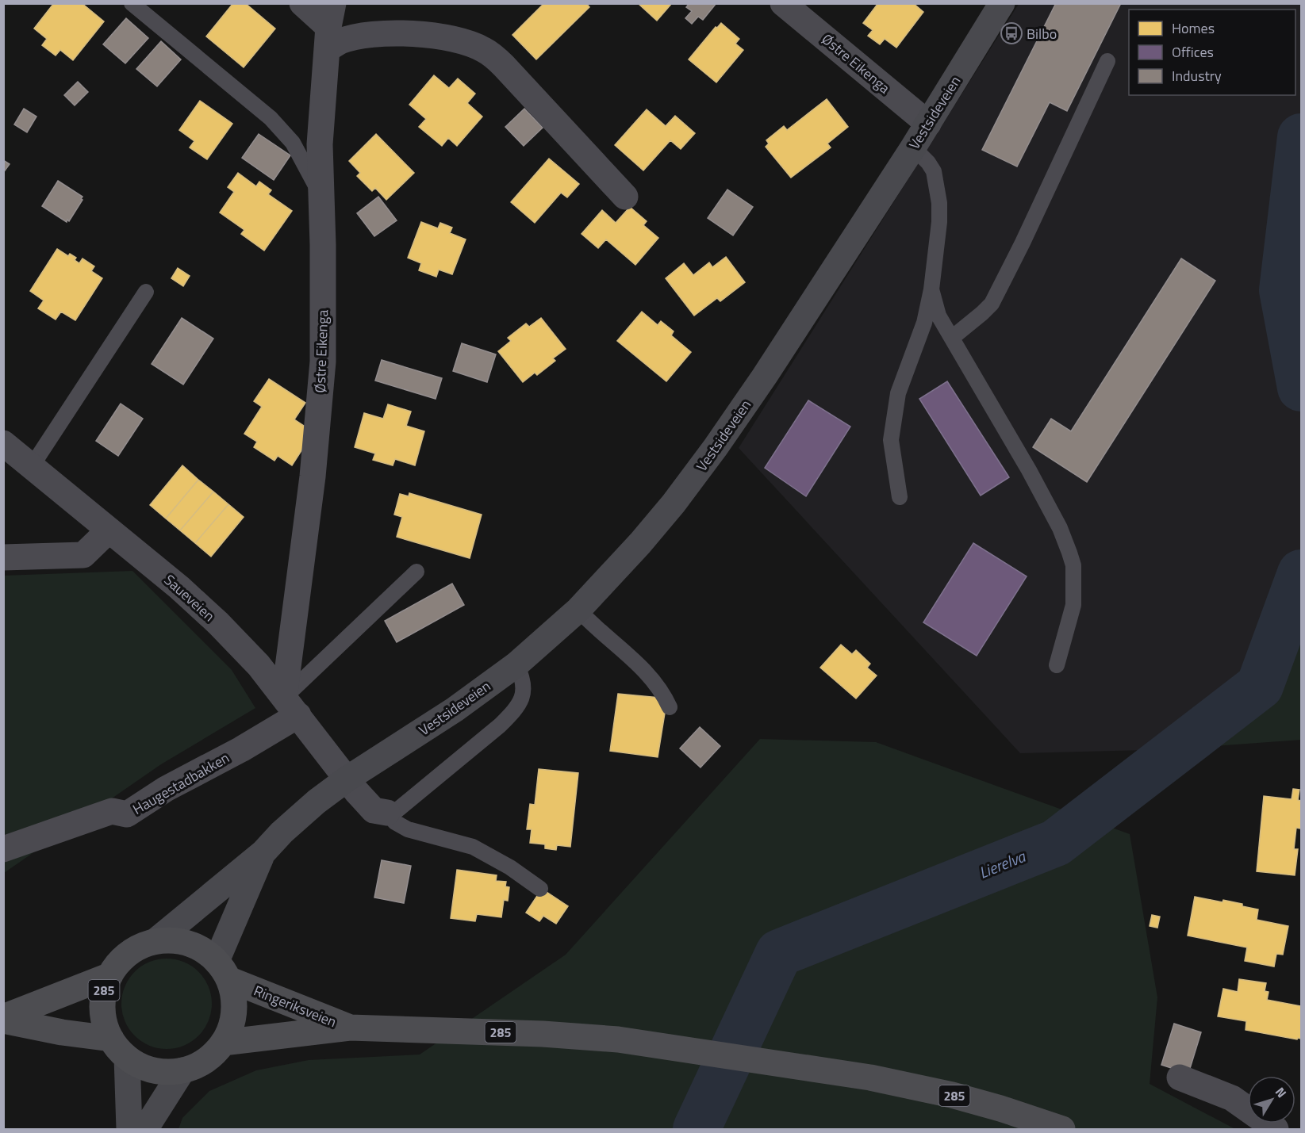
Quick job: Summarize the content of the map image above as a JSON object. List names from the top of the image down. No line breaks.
{"streets":{"main road":["Vestsideveien","285","Ringeriksveien"],"street":["Østre Eikenga","Saueveien","Haugestadbakken"]},"crossings":[["Østre Eikenga","Vestsideveien"],["Østre Eikenga","Saueveien"],["Østre Eikenga","Haugestadbakken"],["Vestsideveien","Saueveien"],["Vestsideveien","Ringeriksveien"],["Saueveien","Haugestadbakken"],["285","Ringeriksveien"]],"water":["Lierelva"],"places":{"bus stop":["Bilbo"]},"legend":["Homes","Offices","Industry"],"north":"top right"}
